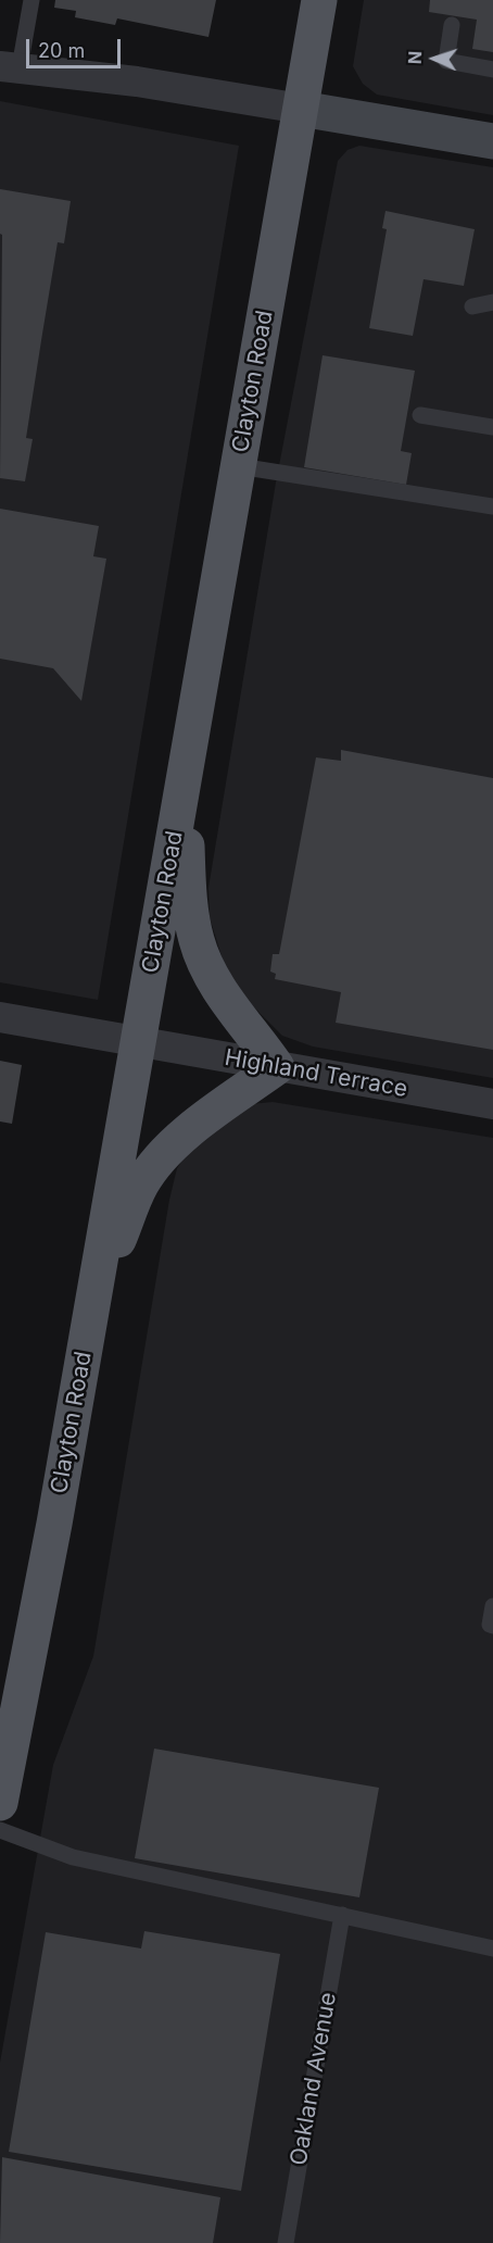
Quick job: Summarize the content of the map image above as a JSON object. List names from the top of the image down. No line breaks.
{"streets":{"main road":["Clayton Road"],"street":["Highland Terrace"],"lane":["Oakland Avenue"]},"crossings":[["Clayton Road","Highland Terrace"]],"scale_bar":"20 m","north":"left"}
